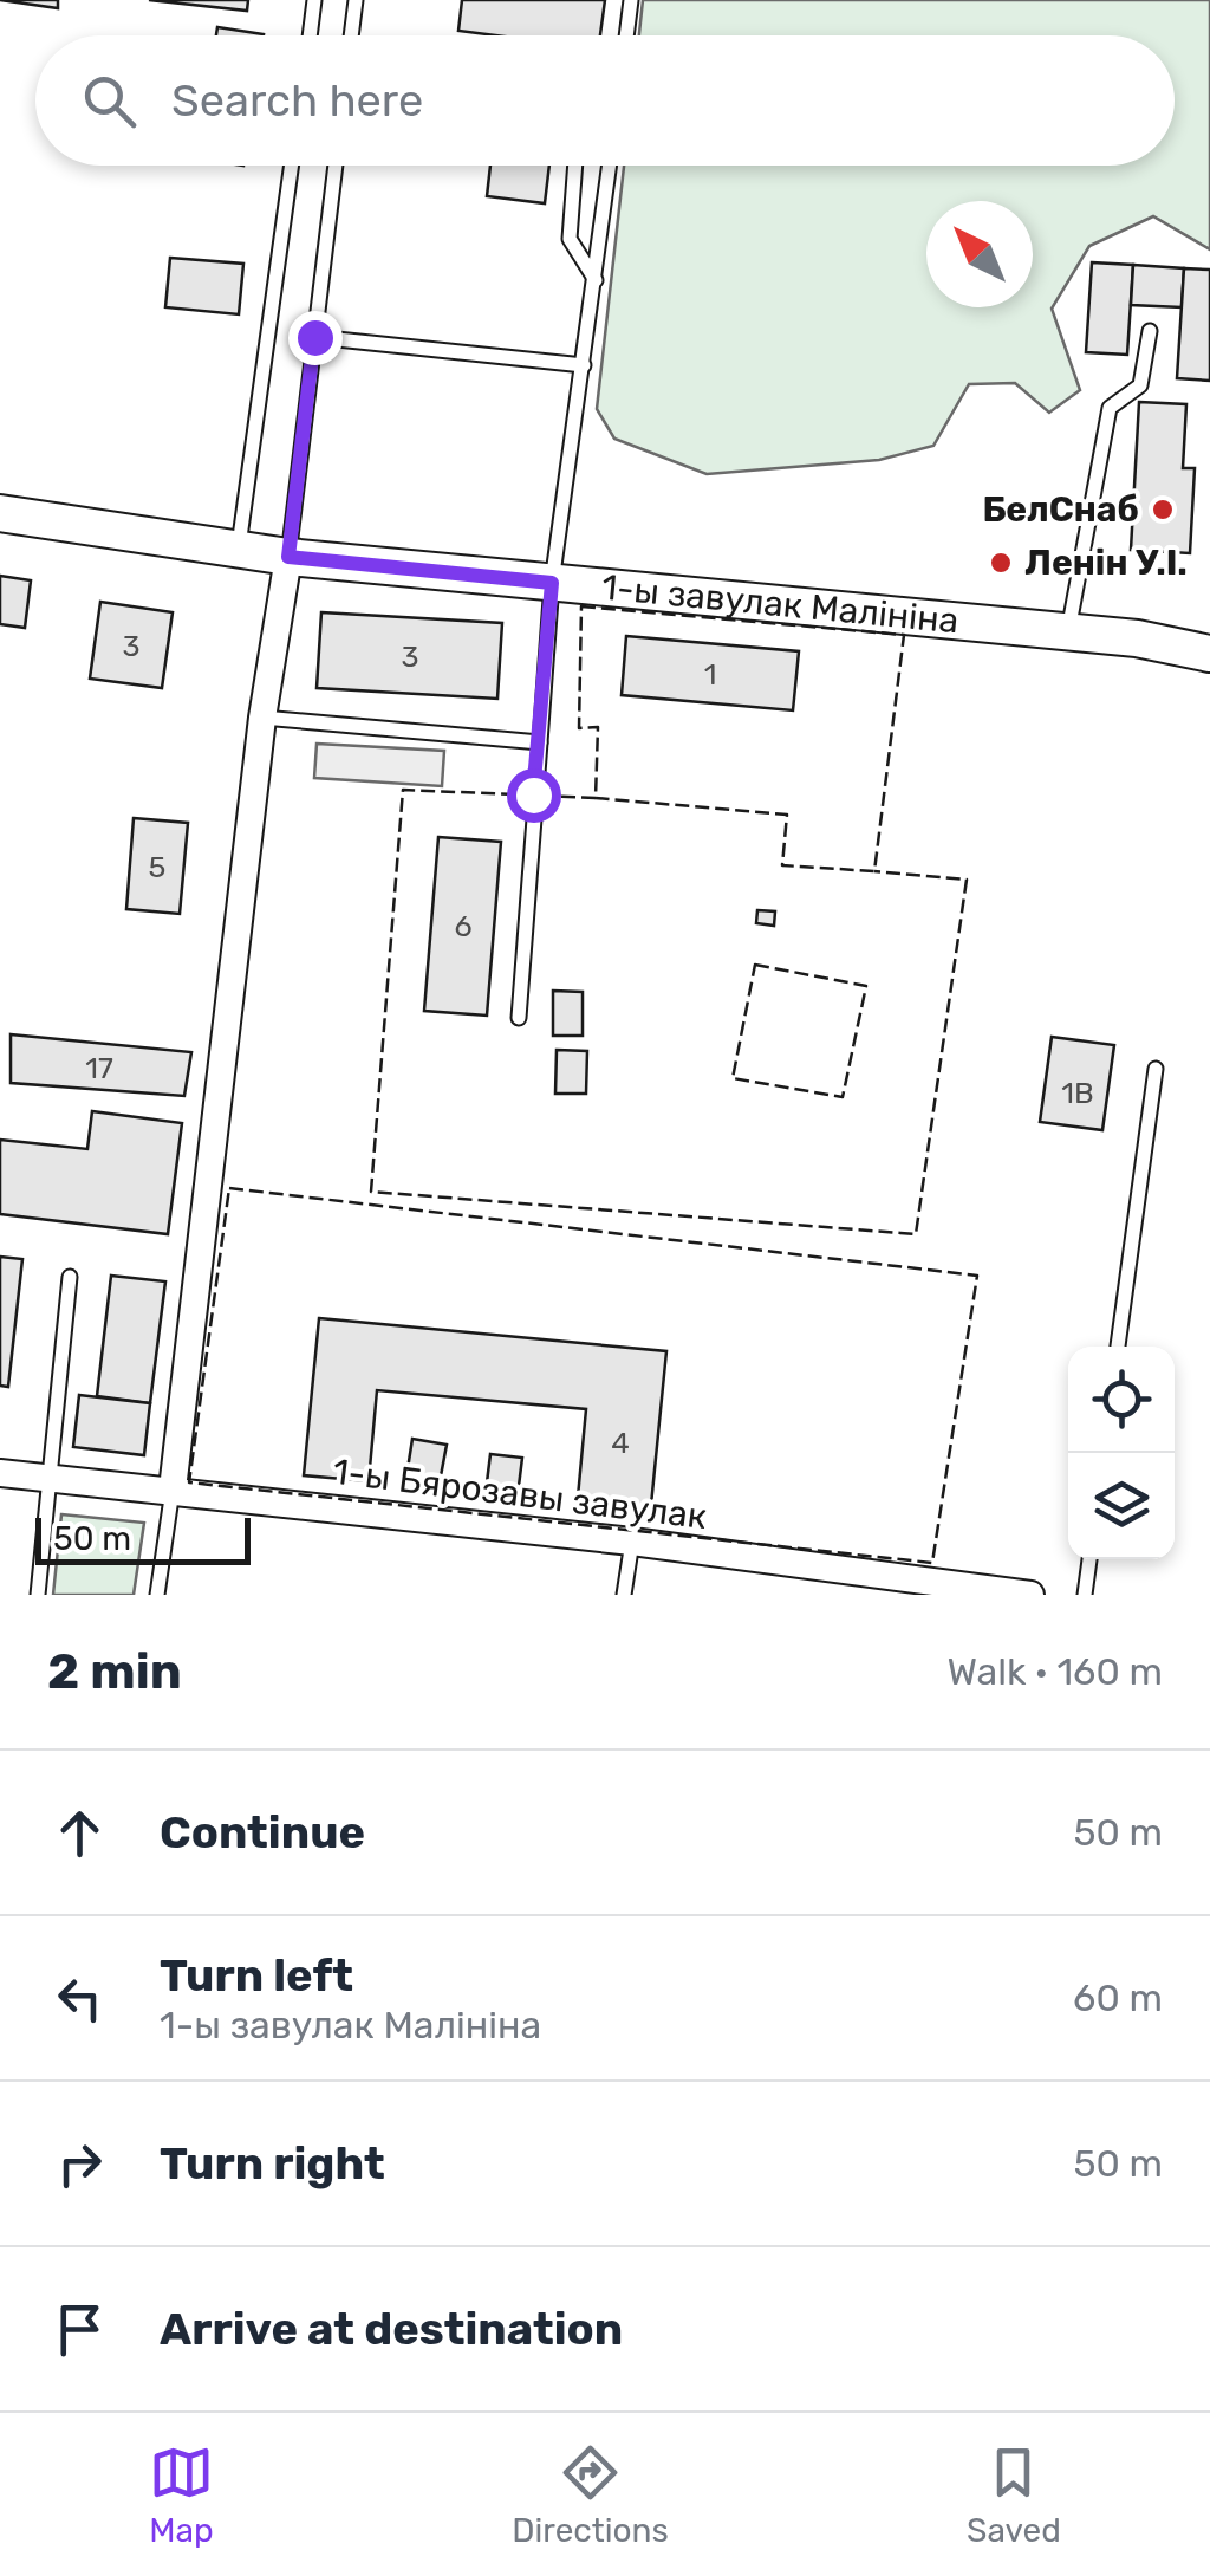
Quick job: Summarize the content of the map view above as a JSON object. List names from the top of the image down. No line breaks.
{"streets":{"street":["1-ы завулак Малініна","1-ы Бярозавы завулак"]},"places":["БелСнаб","Ленін У.І."],"house_numbers":["3","3","1","5","6","17","1В","4"],"scale_bar":"50 m","north":"top left","page":{"search":"Search here","scale":"50 m","heading":["2 min","Walk · 160 m"],"list":[["Continue","50 m"],["Turn left","1-ы завулак Малініна","60 m"],["Turn right","50 m"],"Arrive at destination"],"nav":["Map","Directions","Saved"]}}
